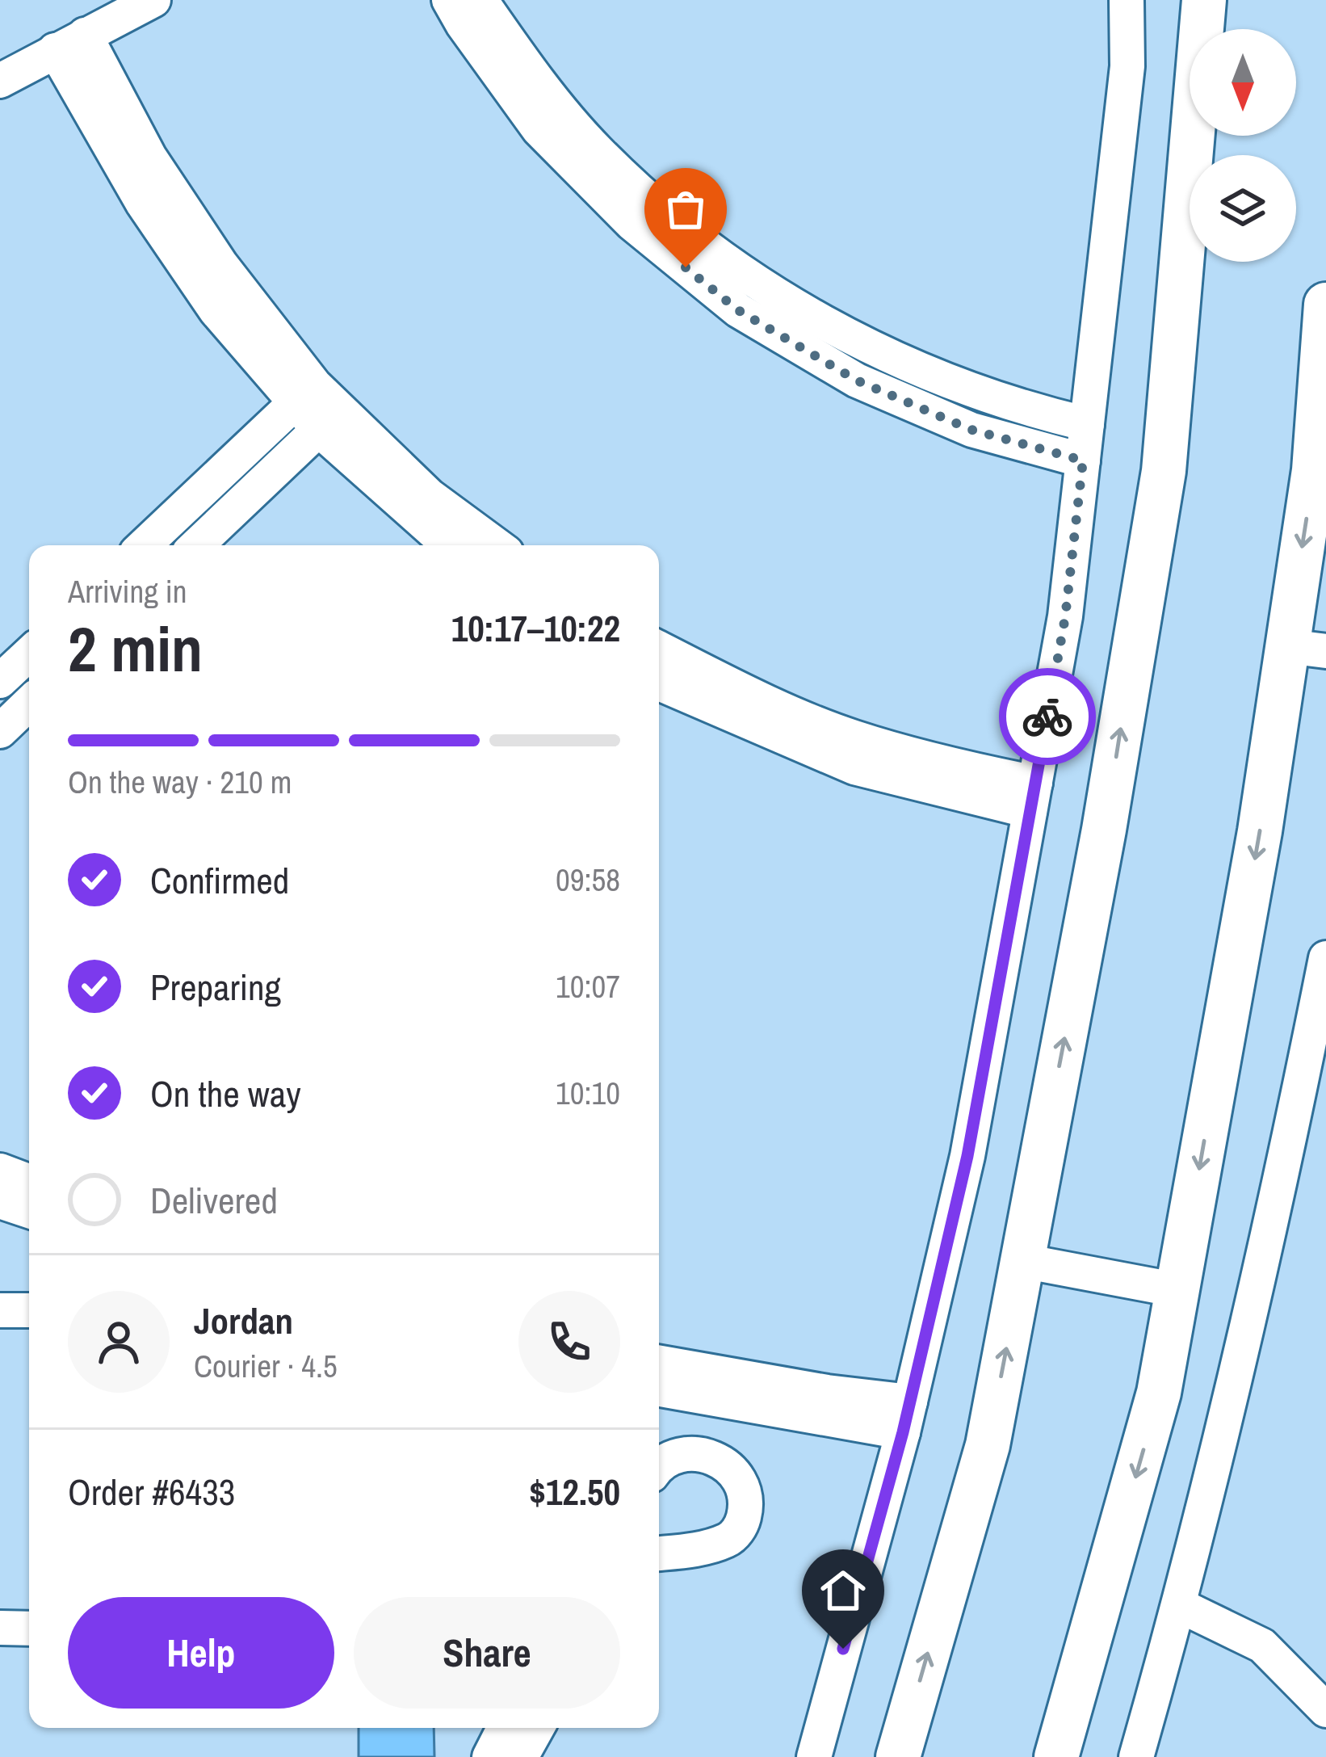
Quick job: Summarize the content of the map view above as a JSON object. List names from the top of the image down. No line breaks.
{"north":"bottom","page":{"heading":["2 min","Arriving in","10:17–10:22"],"panel":["Jordan","Courier · 4.5","Order #6433","$12.50"],"bar":"On the way · 210 m","list":[["Confirmed","09:58"],["Preparing","10:07"],["On the way","10:10"],"Delivered"],"buttons":["Help","Share"]}}
